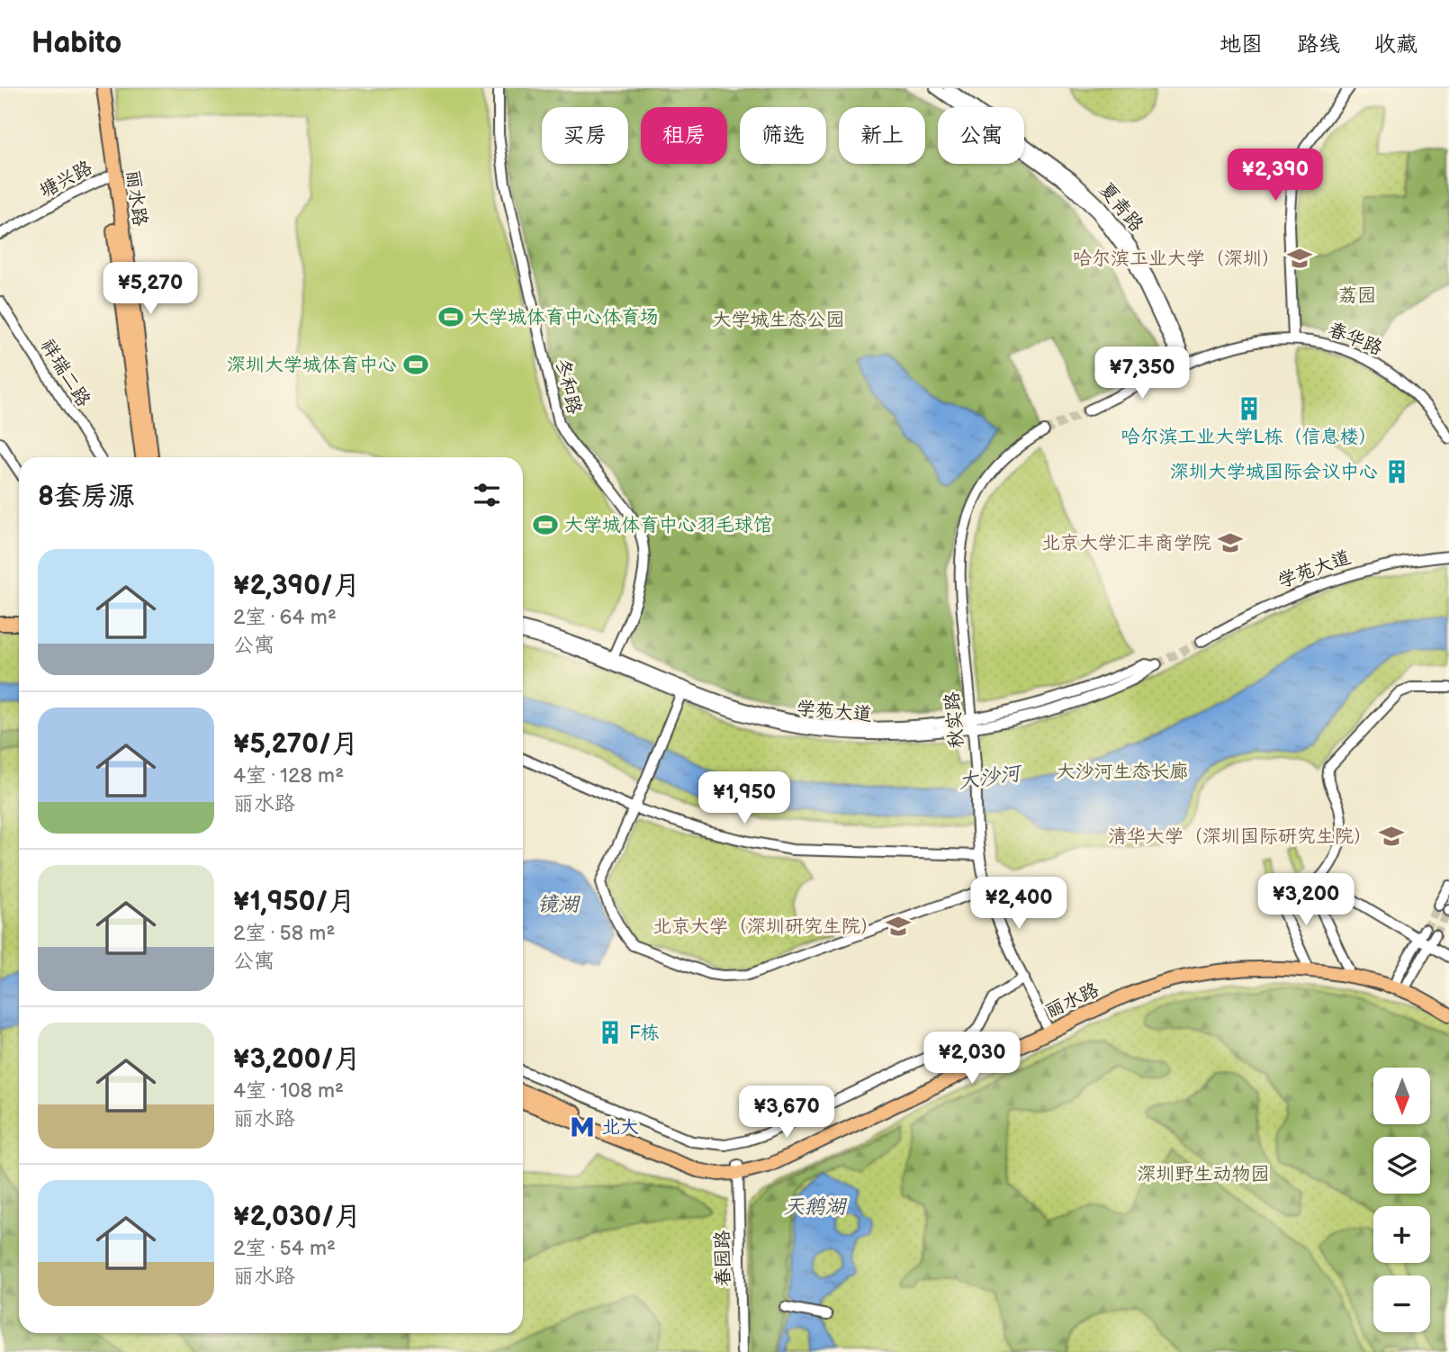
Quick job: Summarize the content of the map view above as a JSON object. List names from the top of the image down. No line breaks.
{"streets":{"main road":["丽水路"],"street":["塘兴路","夏青路","春华路","祥瑞二路","冬和路","学苑大道","秋实路","春园路"]},"crossings":[["塘兴路","丽水路"],["丽水路","秋实路"],["丽水路","春园路"],["夏青路","春华路"],["冬和路","学苑大道"],["学苑大道","秋实路"]],"water":["大沙河","镜湖","天鹅湖"],"parks":["荔园","大学城生态公园","大沙河生态长廊","深圳野生动物园"],"places":{"school or university":["哈尔滨工业大学（深圳）","北京大学汇丰商学院","清华大学（深圳国际研究生院）","北京大学（深圳研究生院）"],"sports":["大学城体育中心体育场","深圳大学城体育中心","大学城体育中心羽毛球馆"],"building":["哈尔滨工业大学L栋（信息楼）","深圳大学城国际会议中心","F栋"],"metro station":["北大"]},"north":"bottom","page":{"header":"Habito","nav":["地图","路线","收藏"],"chip":["买房","租房","筛选","新上","公寓"],"price":["¥2,390","¥5,270","¥7,350","¥1,950","¥3,200","¥2,400","¥2,030","¥3,670"],"heading":"8套房源","list":[{"name":"¥2,390/月","note":"2室 · 64 m² · 公寓"},{"name":"¥5,270/月","note":"4室 · 128 m² · 丽水路"},{"name":"¥1,950/月","note":"2室 · 58 m² · 公寓"},{"name":"¥3,200/月","note":"4室 · 108 m² · 丽水路"},{"name":"¥2,030/月","note":"2室 · 54 m² · 丽水路"}],"map_buttons":["+","−"]}}
